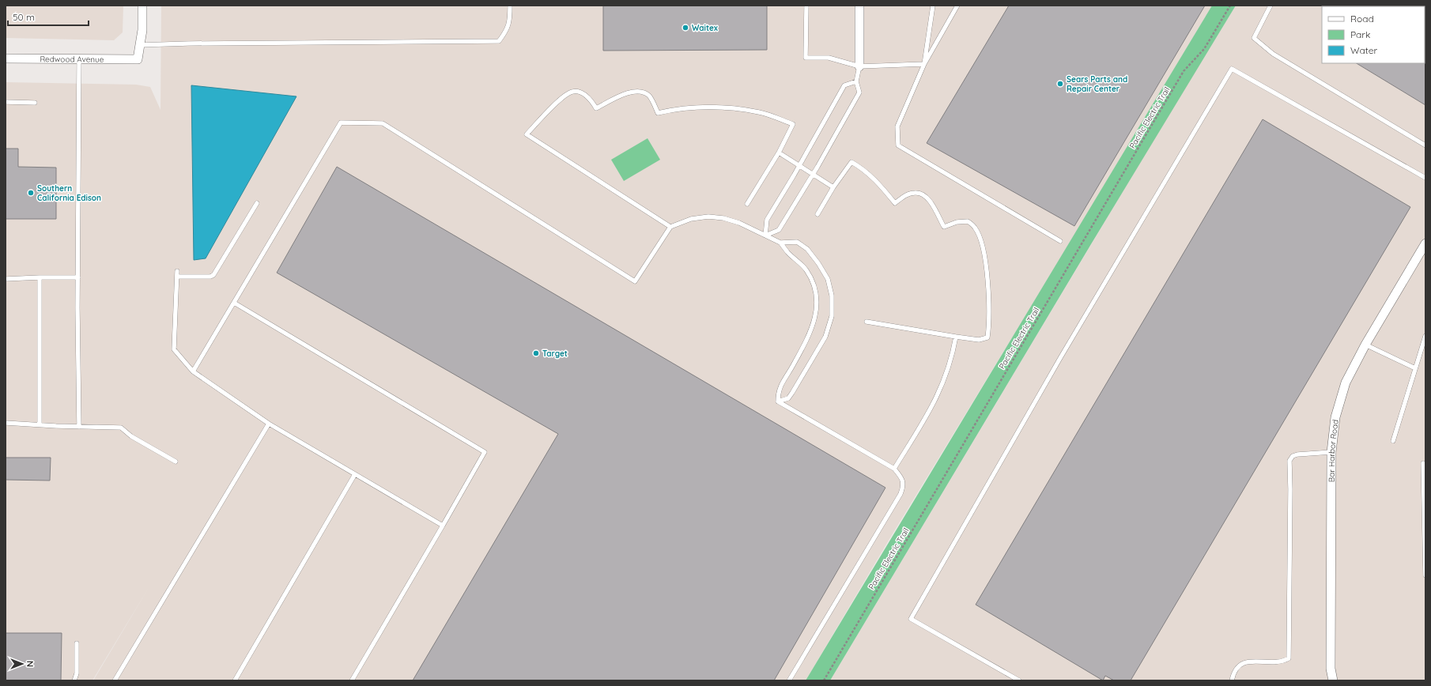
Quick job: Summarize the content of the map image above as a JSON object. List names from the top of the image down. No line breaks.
{"streets":{"street":["Redwood Avenue","Bar Harbor Road"],"path":["Pacific Electric Trail"]},"places":["Waitex","Sears Parts and Repair Center","Southern California Edison","Target"],"legend":["Road","Park","Water"],"scale_bar":"50 m","north":"right"}
